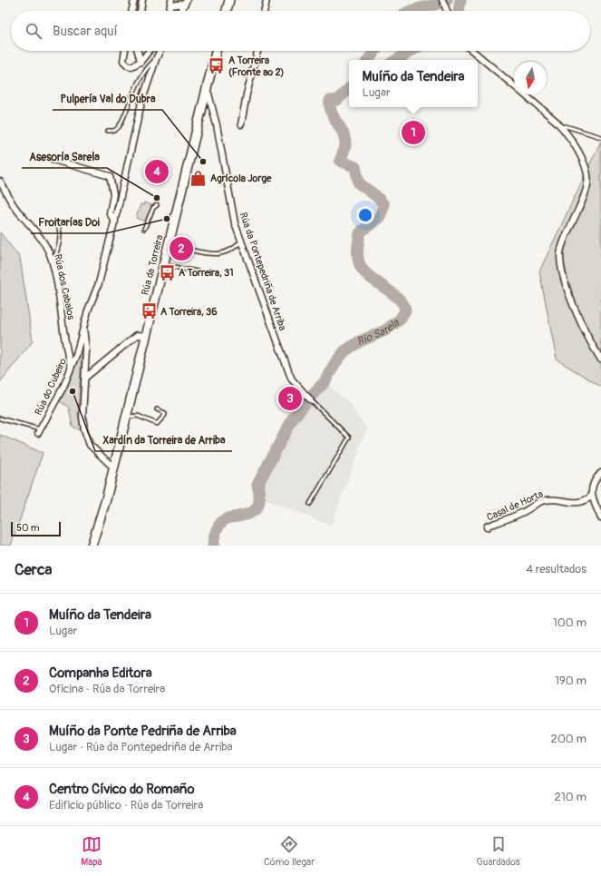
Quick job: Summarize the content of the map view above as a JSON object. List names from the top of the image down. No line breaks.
{"streets":{"main road":["Rúa da Torreira"],"street":["Rúa da Pontepedriña de Arriba","Rúa dos Cabalos","Rúa do Cubeiro","Casal de Horta"]},"crossings":[["Rúa da Torreira","Rúa da Pontepedriña de Arriba"],["Rúa dos Cabalos","Rúa do Cubeiro"]],"water":["Río Sarela"],"places":{"bus stop":["A Torreira (Fronte ao 2)","A Torreira, 31","A Torreira, 36"],"other":["Pulpería Val do Dubra","Asesoría Sarela","Froitarías Doi","Xardín da Torreira de Arriba"],"shop":["Agrícola Jorge"]},"scale_bar":"50 m","north":"bottom","page":{"search":"Buscar aquí","popup":["Muíño da Tendeira","Lugar"],"pins":["1","4","2","3"],"scale":"50 m","heading":["Cerca","4 resultados"],"list":[{"mark":"1","name":"Muíño da Tendeira","note":"Lugar","value":"100 m"},{"mark":"2","name":"Companha Editora","note":"Oficina · Rúa da Torreira","value":"190 m"},{"mark":"3","name":"Muíño da Ponte Pedriña de Arriba","note":"Lugar · Rúa da Pontepedriña de Arriba","value":"200 m"},{"mark":"4","name":"Centro Cívico do Romaño","note":"Edificio público · Rúa da Torreira","value":"210 m"}],"nav":["Mapa","Cómo llegar","Guardados"]}}
